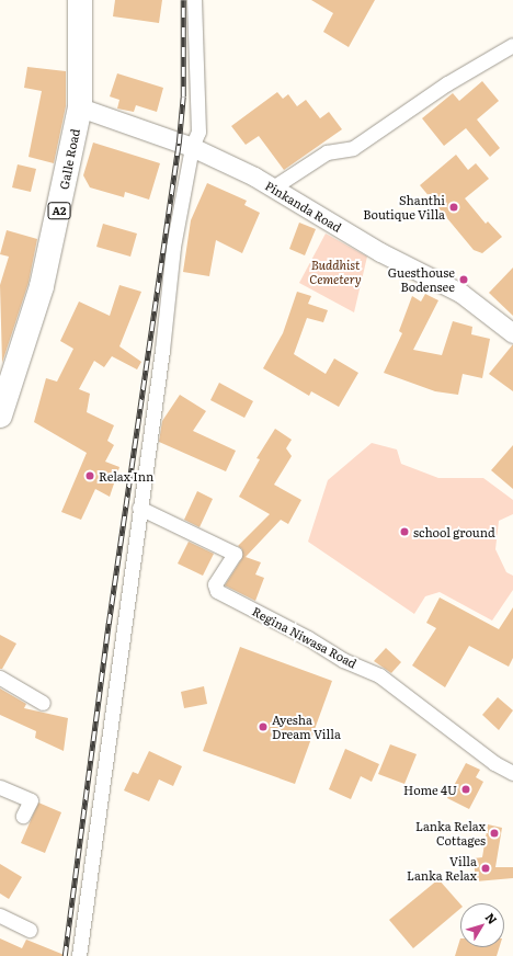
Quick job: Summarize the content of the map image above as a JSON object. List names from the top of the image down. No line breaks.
{"streets":{"highway":["Galle Road","A2"],"street":["Pinkanda Road","Regina Niwasa Road"]},"crossings":[["Galle Road","Pinkanda Road"]],"parks":["Buddhist Cemetery"],"places":["Shanthi Boutique Villa","Guesthouse Bodensee","Relax Inn","school ground","Ayesha Dream Villa","Home 4U","Lanka Relax Cottages","Villa Lanka Relax"],"north":"top right"}
